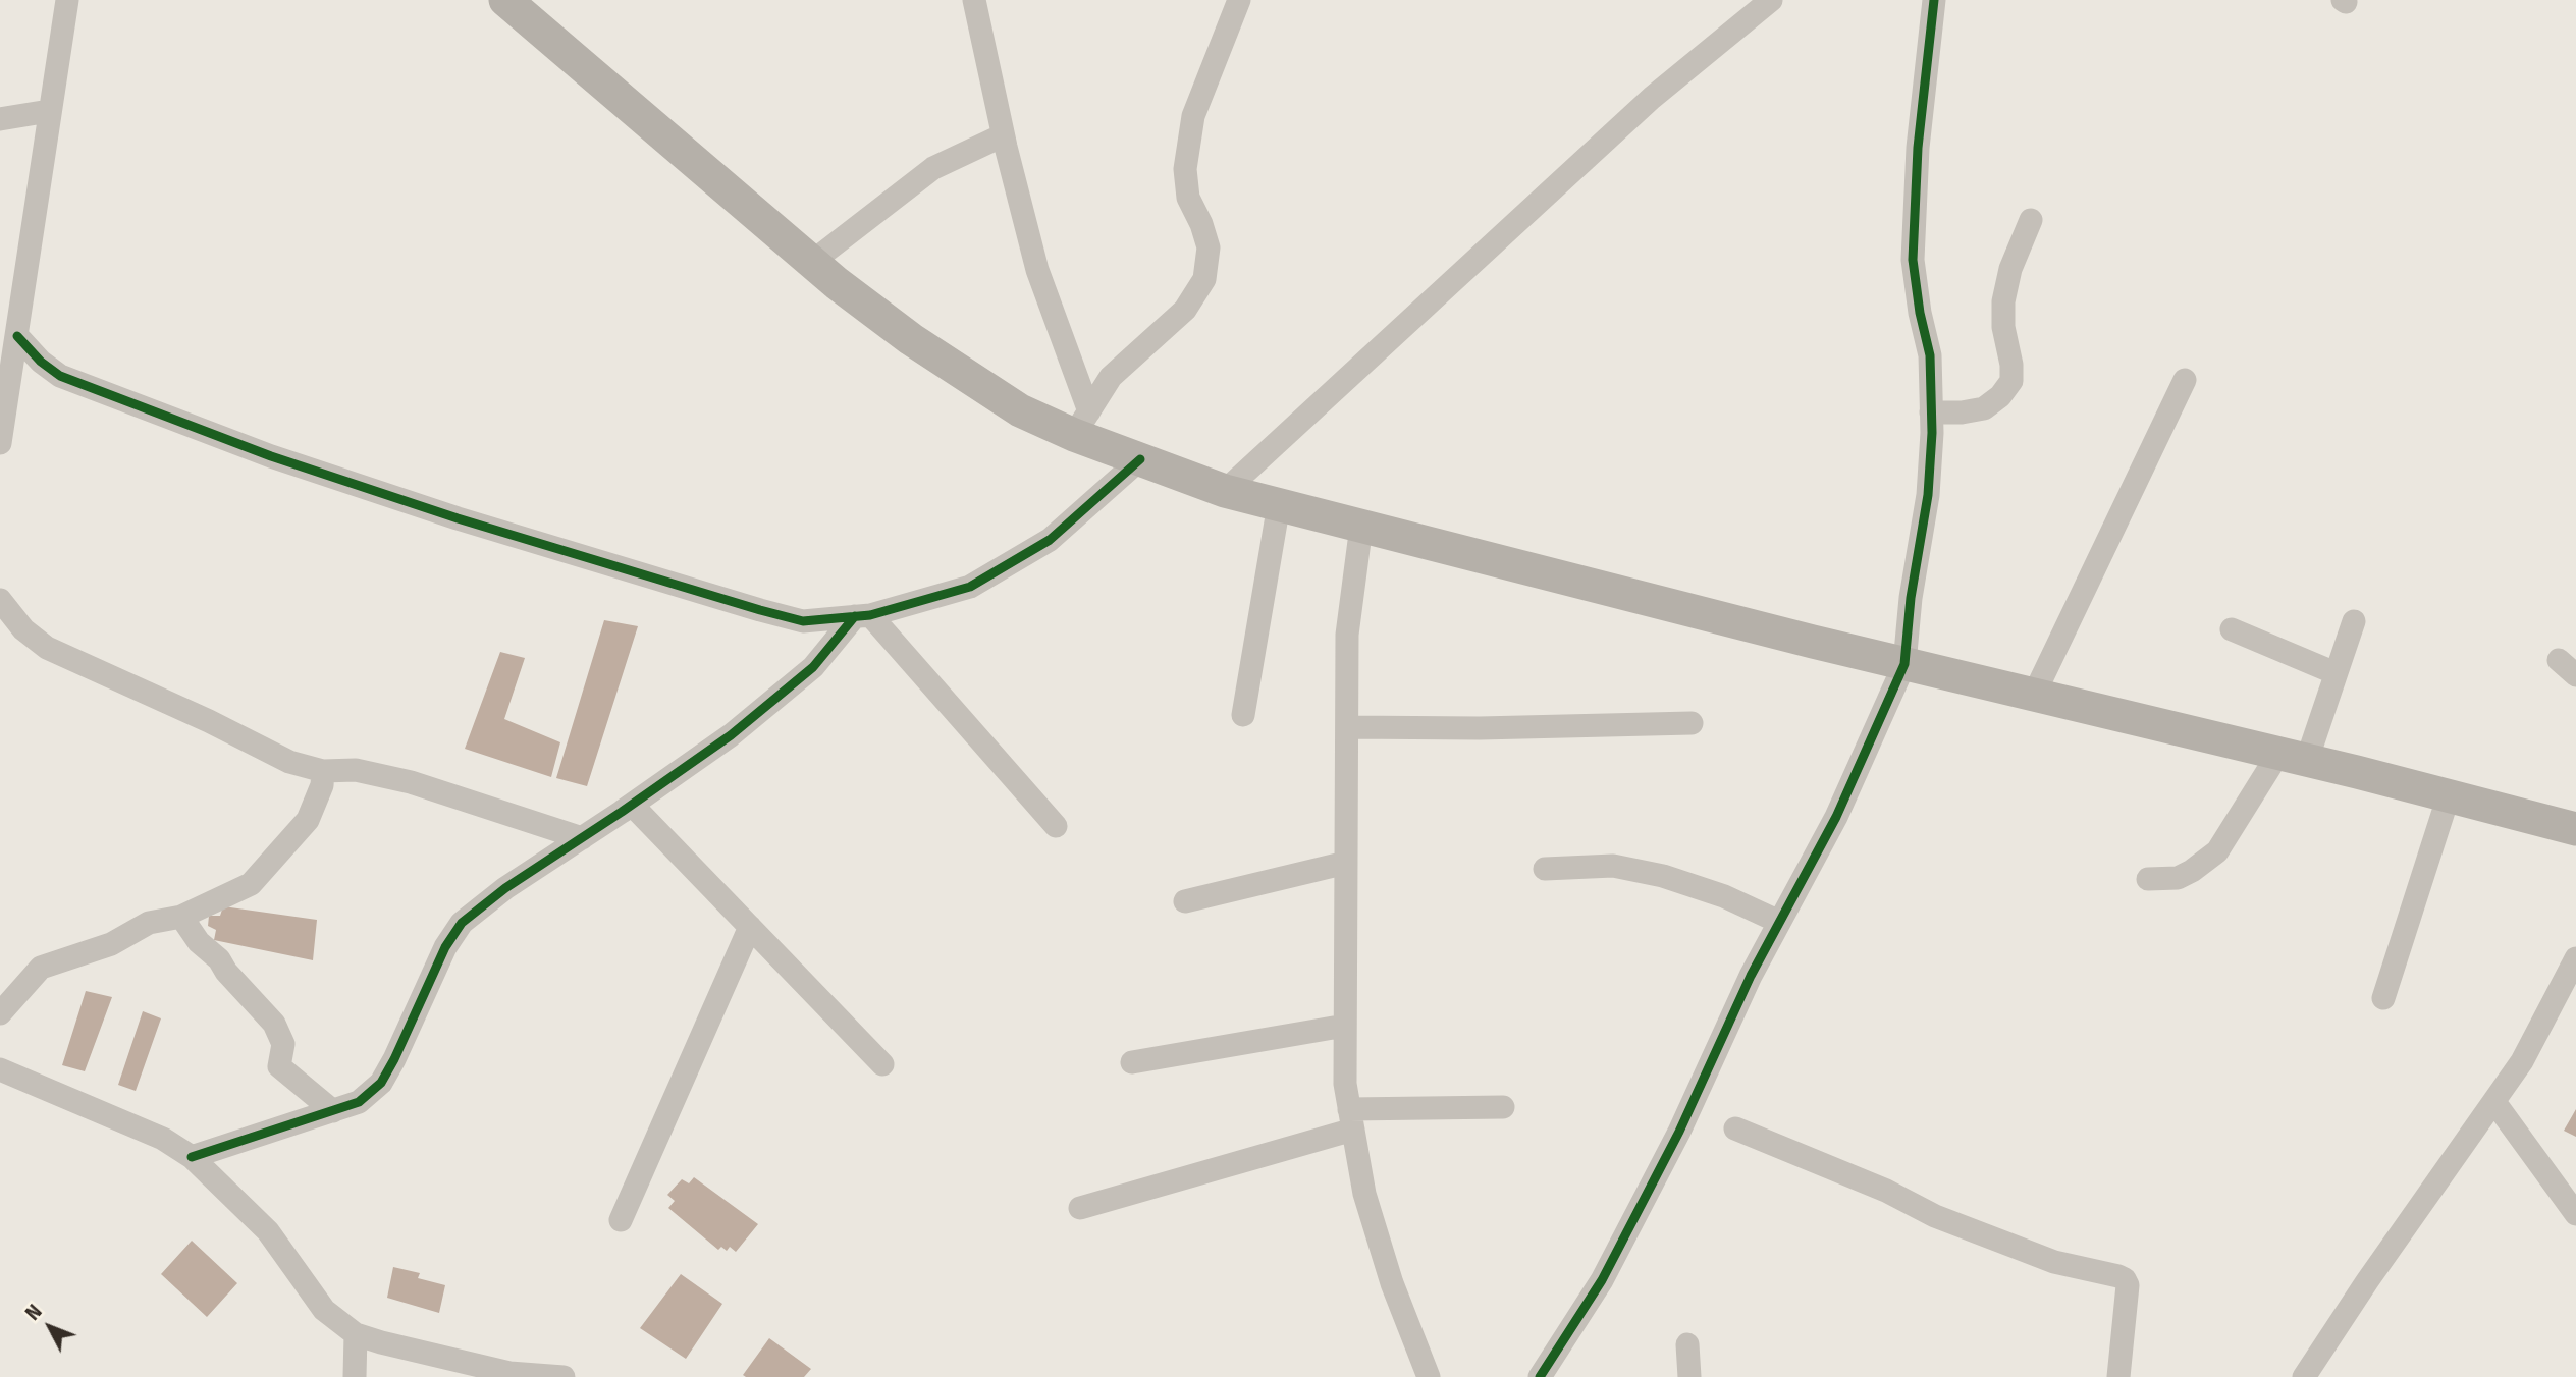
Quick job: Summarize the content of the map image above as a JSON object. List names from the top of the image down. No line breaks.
{"north":"top left"}
